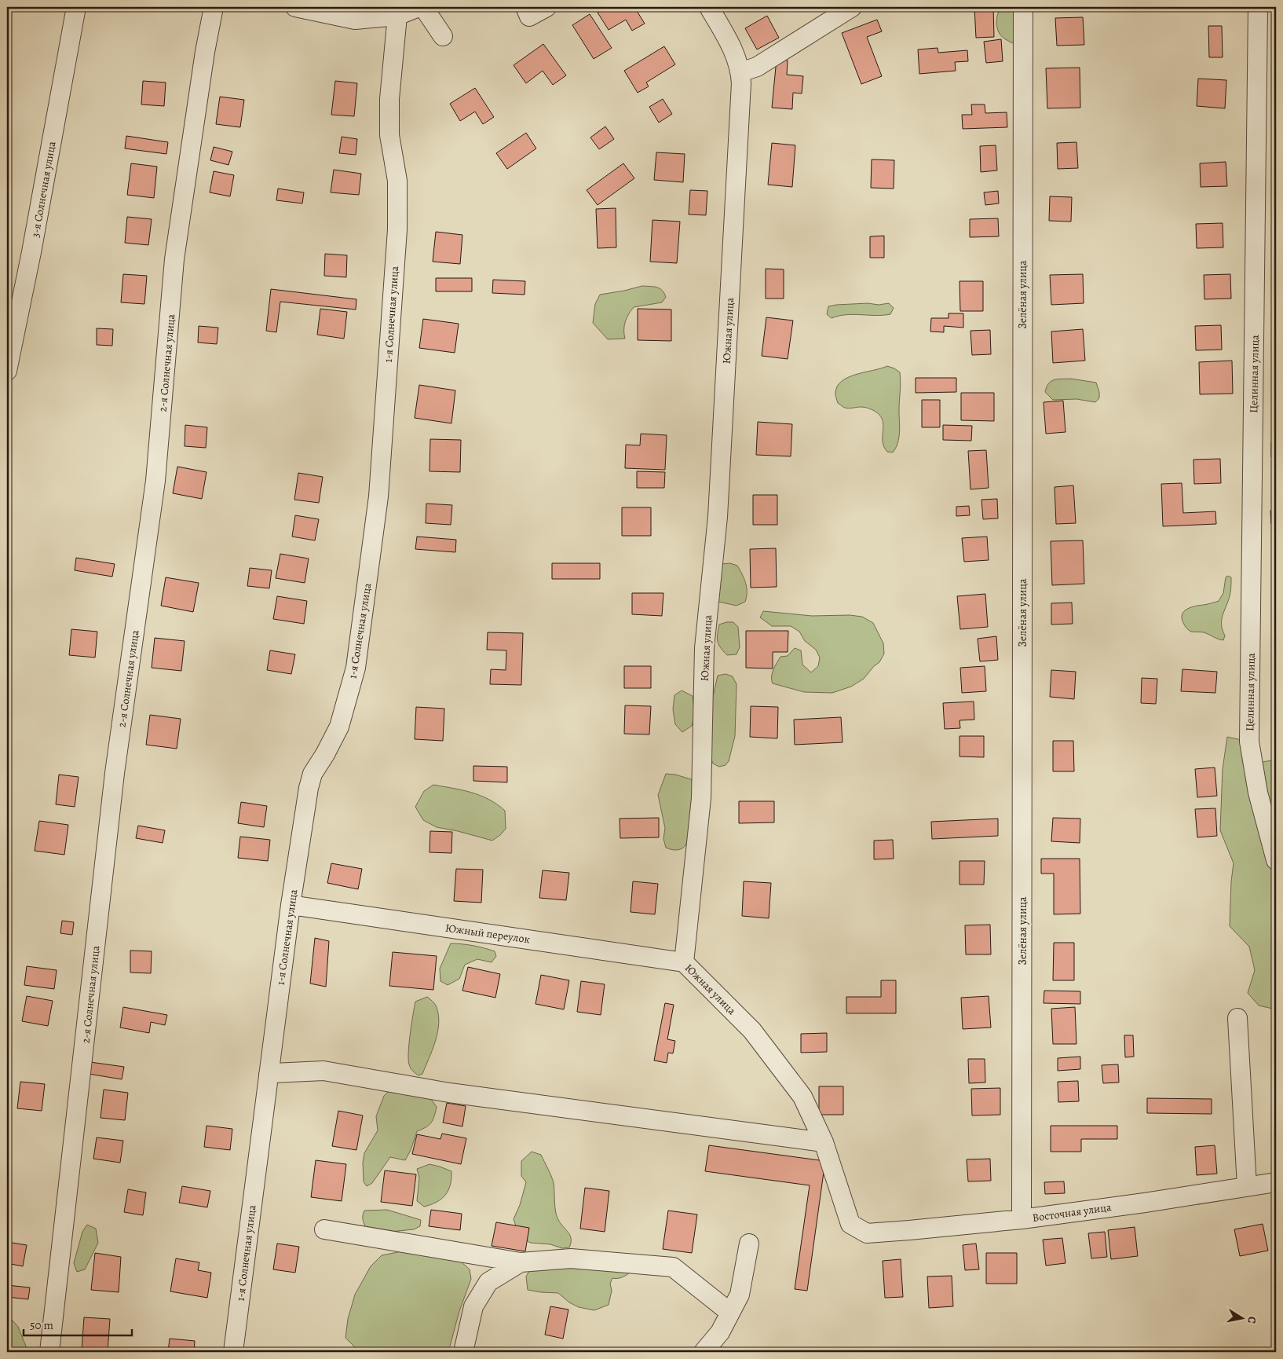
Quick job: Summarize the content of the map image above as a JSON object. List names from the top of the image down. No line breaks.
{"streets":{"street":["3-я Солнечная улица","Зелёная улица","1-я Солнечная улица","Южная улица","2-я Солнечная улица","Целинная улица","Южный переулок","Восточная улица"]},"crossings":[["Зелёная улица","Восточная улица"],["1-я Солнечная улица","Южный переулок"],["Южная улица","Южный переулок"],["Южная улица","Восточная улица"]],"scale_bar":"50 m","north":"right"}
